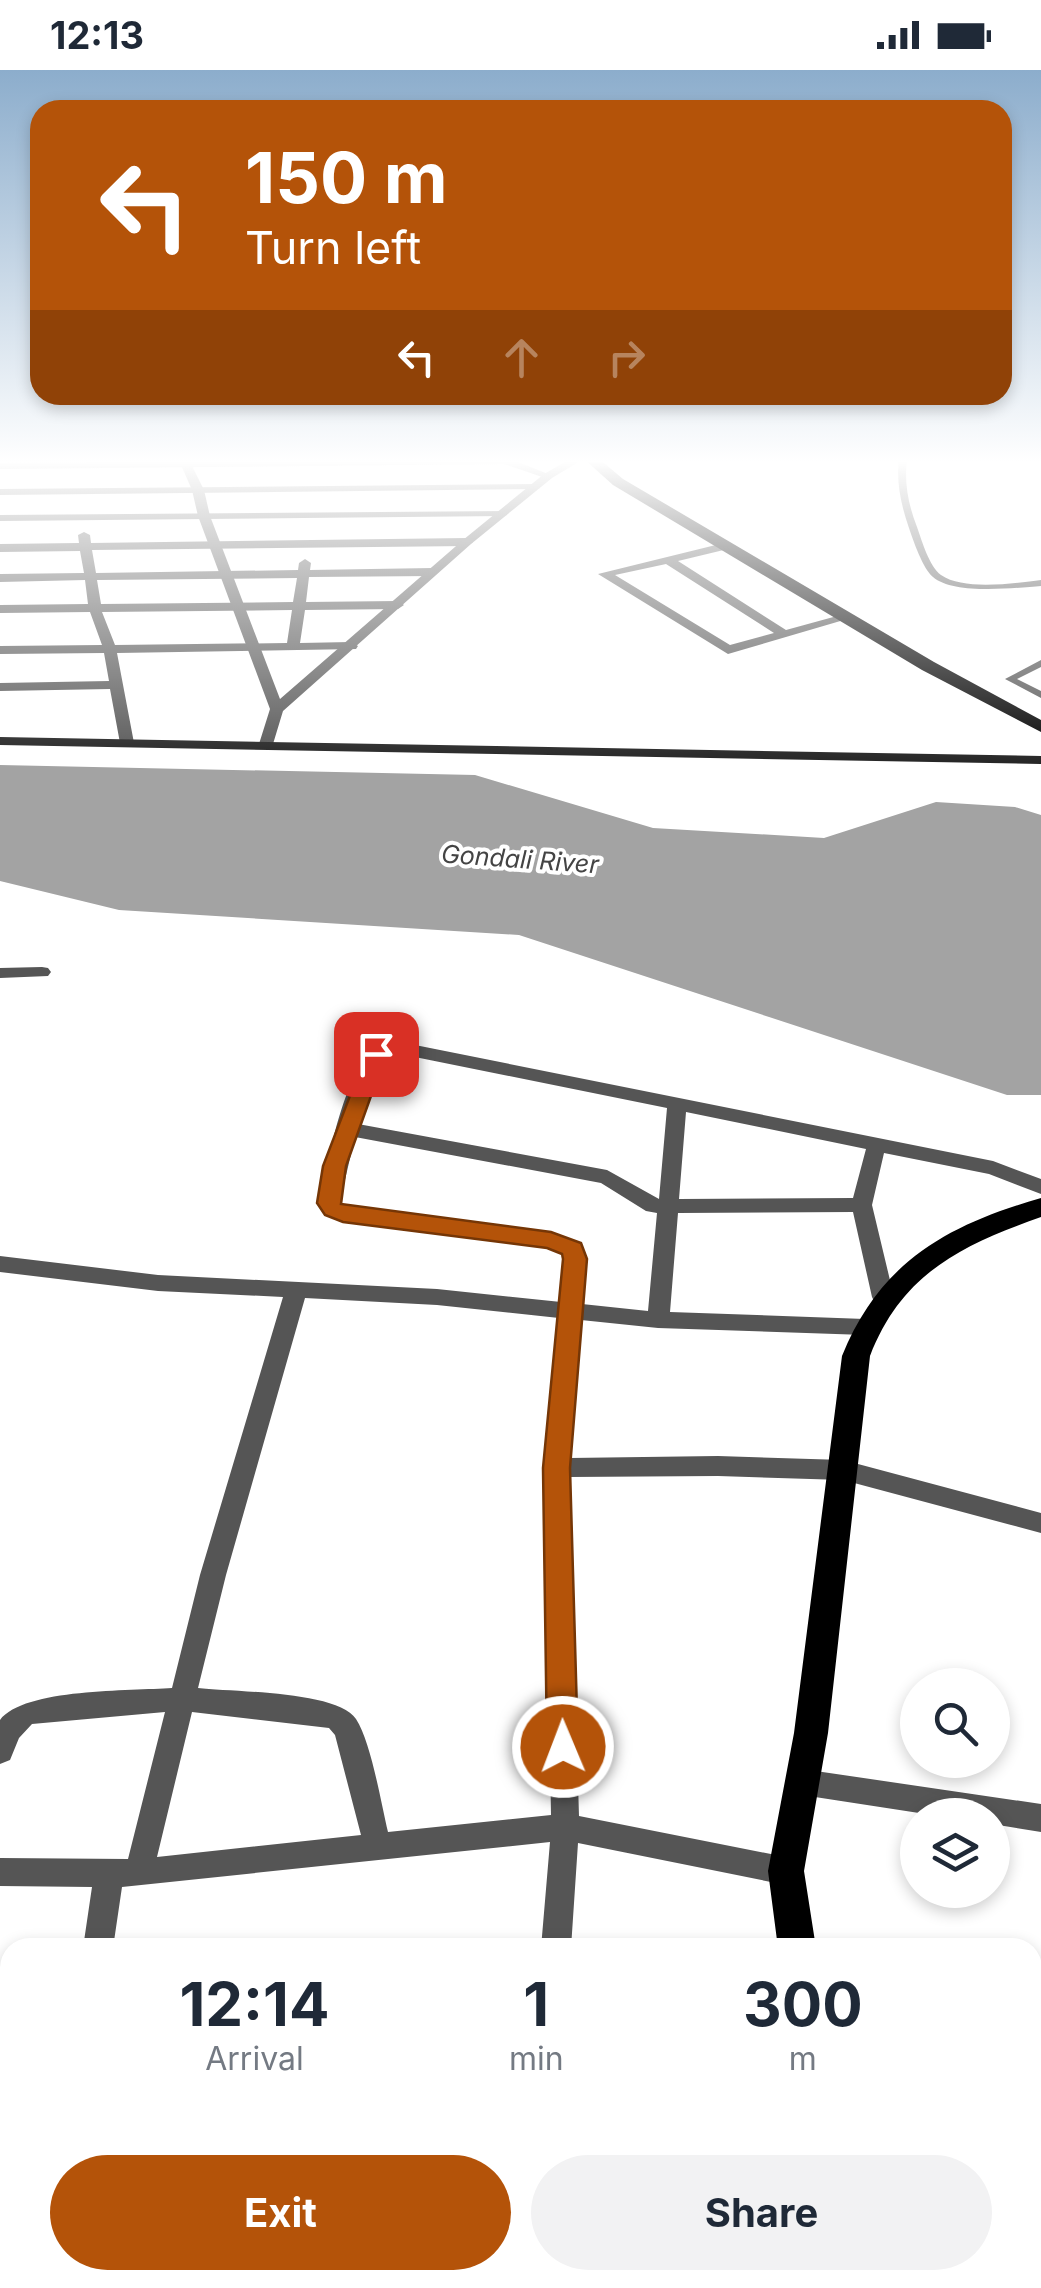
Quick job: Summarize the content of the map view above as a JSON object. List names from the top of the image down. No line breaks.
{"water":["Gondali River"],"page":{"status":"12:13","turn":["150 m","Turn left"],"eta":["12:14","Arrival","1","min","300","m"],"buttons":["Exit","Share"]}}
